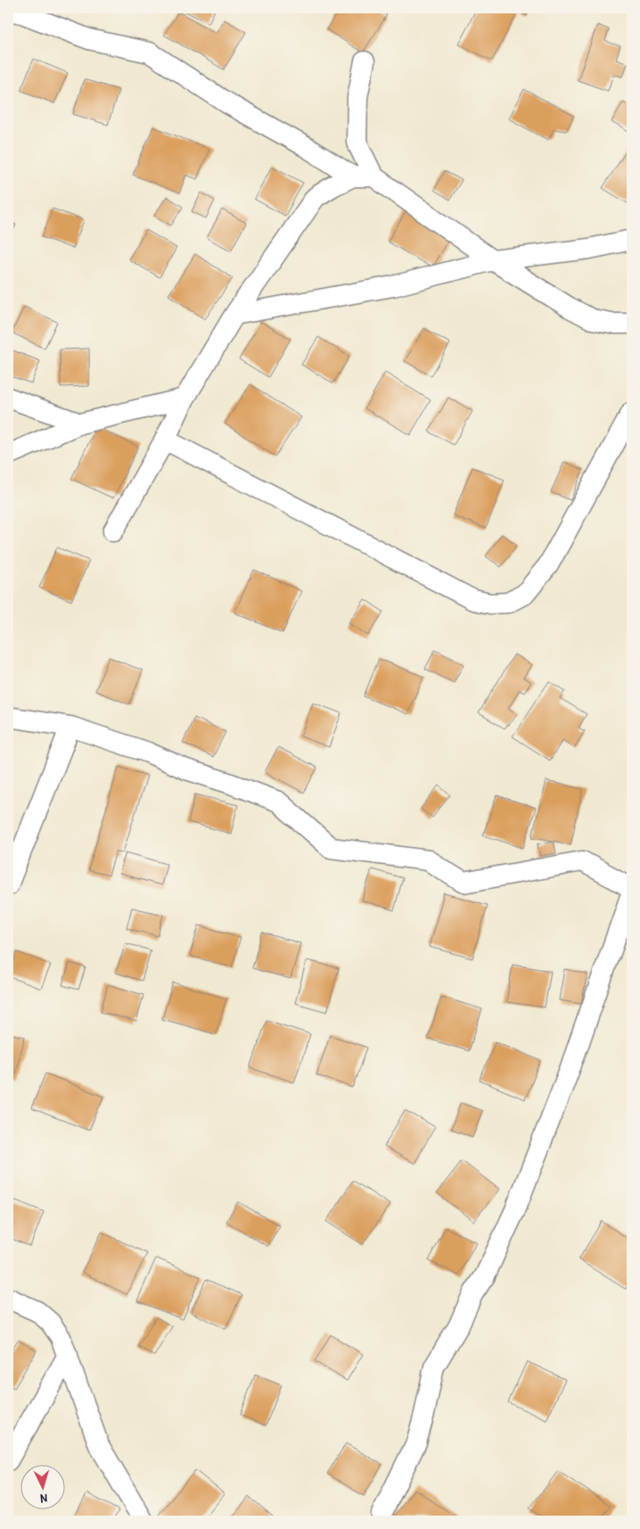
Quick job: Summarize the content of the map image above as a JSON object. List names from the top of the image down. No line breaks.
{"north":"bottom"}
